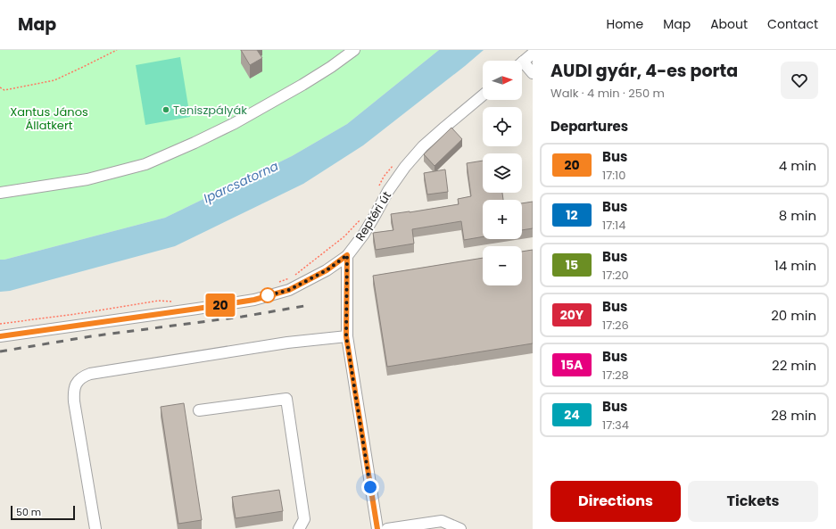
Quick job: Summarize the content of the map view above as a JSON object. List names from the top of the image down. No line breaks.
{"streets":{"street":["Reptéri út"]},"water":["Iparcsatorna"],"parks":["Xantus János Állatkert"],"places":["Teniszpályák"],"lines":["bus line 20"],"scale_bar":"50 m","north":"right","page":{"header":"Map","nav":["Home","Map","About","Contact"],"on_map":"20","heading":[["AUDI gyár, 4-es porta","Walk · 4 min · 250 m"],"Departures"],"map_buttons":["+","−"],"list":[{"mark":"20","name":"Bus","note":"17:10","value":"4 min"},{"mark":"12","name":"Bus","note":"17:14","value":"8 min"},{"mark":"15","name":"Bus","note":"17:20","value":"14 min"},{"mark":"20Y","name":"Bus","note":"17:26","value":"20 min"},{"mark":"15A","name":"Bus","note":"17:28","value":"22 min"},{"mark":"24","name":"Bus","note":"17:34","value":"28 min"}],"buttons":["Directions","Tickets"],"scale":"50 m"}}
